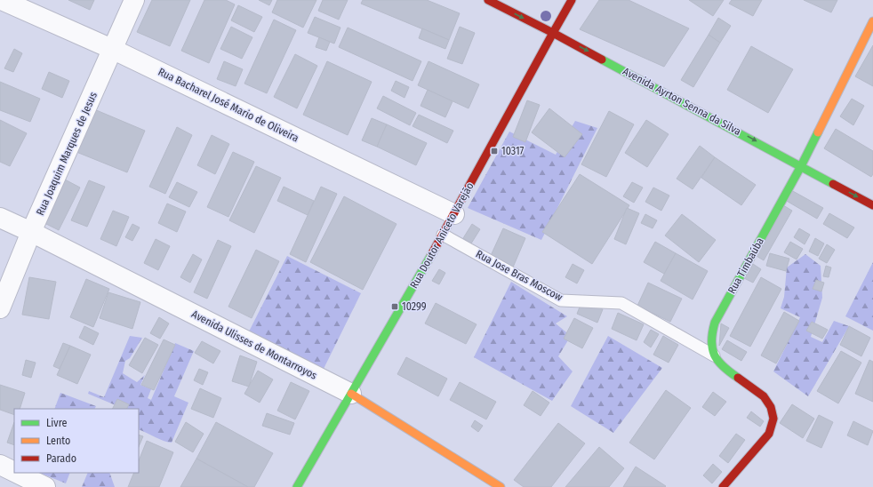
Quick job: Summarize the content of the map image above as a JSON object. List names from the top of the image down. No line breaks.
{"streets":{"street":["Avenida Ayrton Senna da Silva","Rua Bacharel José Mario de Oliveira","Rua Joaquim Marques de Jesus","Rua Doutor Aniceto Varejão","Rua Timbaúba","Avenida Ulisses de Montarroyos"],"lane":["Rua Jose Bras Moscow"]},"crossings":[["Avenida Ayrton Senna da Silva","Rua Doutor Aniceto Varejão"],["Avenida Ayrton Senna da Silva","Rua Timbaúba"],["Rua Bacharel José Mario de Oliveira","Rua Joaquim Marques de Jesus"],["Rua Bacharel José Mario de Oliveira","Rua Doutor Aniceto Varejão"],["Rua Joaquim Marques de Jesus","Avenida Ulisses de Montarroyos"],["Rua Doutor Aniceto Varejão","Rua Jose Bras Moscow"],["Rua Doutor Aniceto Varejão","Avenida Ulisses de Montarroyos"],["Rua Timbaúba","Rua Jose Bras Moscow"]],"one_way":["Avenida Ayrton Senna da Silva"],"places":{"transit":["10317","10299"]},"legend":["Livre","Lento","Parado"]}
